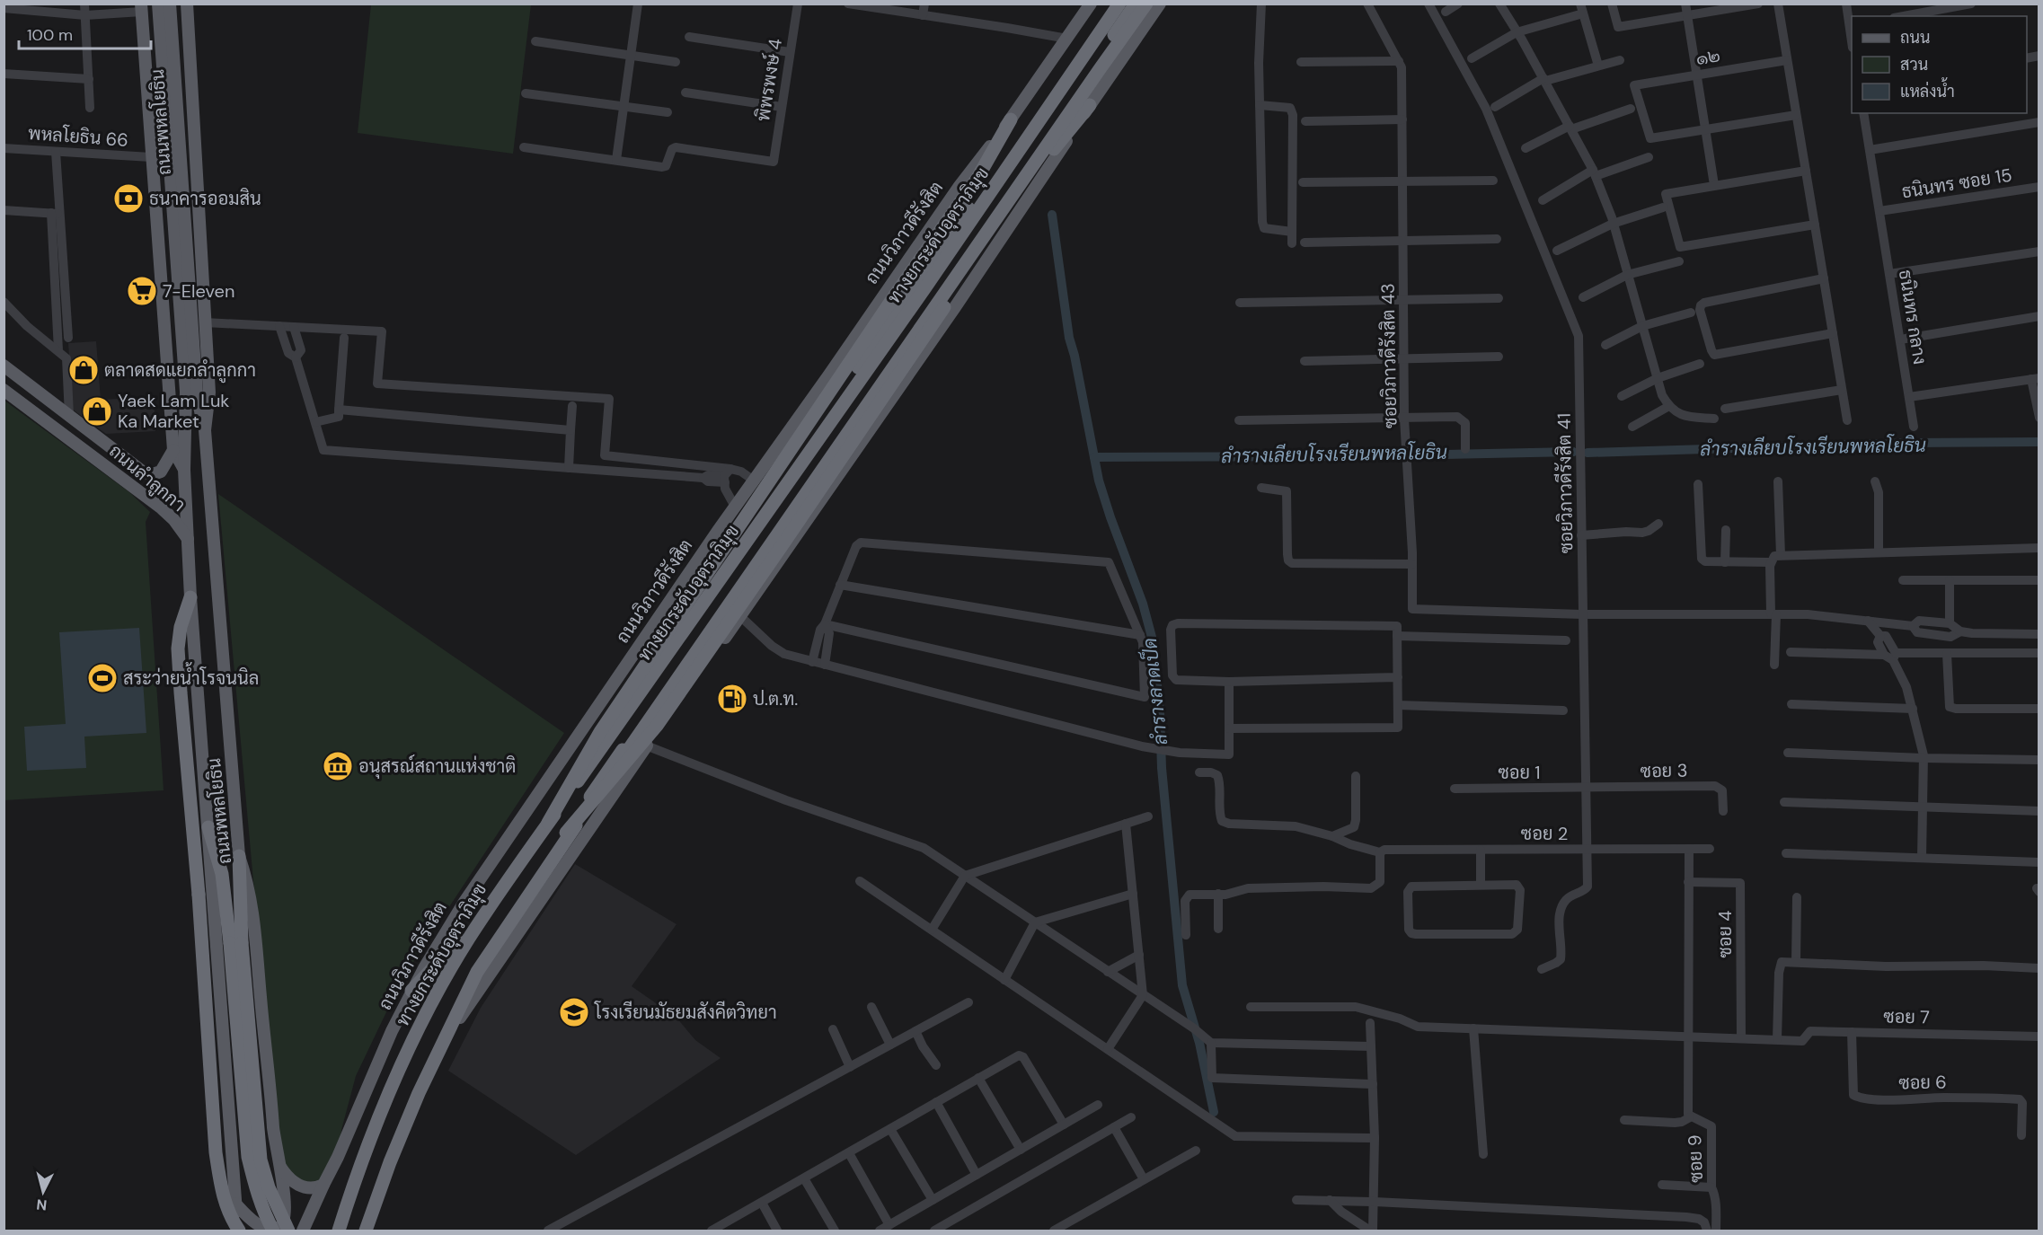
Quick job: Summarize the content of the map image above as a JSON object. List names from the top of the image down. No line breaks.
{"streets":{"highway":["ถนนวิภาวดีรังสิต","ทางยกระดับอุตราภิมุข"],"main road":["ถนนพหลโยธิน","ถนนลำลูกกา"],"street":["๑๒","พิพรพงษ์ 4","พหลโยธิน 66","ธนินทร ซอย 15","ธนินทร กลาง","ซอยวิภาวดีรังสิต 43","ซอยวิภาวดีรังสิต 41","ซอย 3","ซอย 1","ซอย 2","ซอย 4","ซอย 7","ซอย 6","ซอย 9"]},"crossings":[["ถนนพหลโยธิน","พหลโยธิน 66"],["ถนนพหลโยธิน","ถนนลำลูกกา"],["ธนินทร ซอย 15","ธนินทร กลาง"],["ซอยวิภาวดีรังสิต 43","ซอยวิภาวดีรังสิต 41"],["ซอยวิภาวดีรังสิต 41","ซอย 3"],["ซอยวิภาวดีรังสิต 41","ซอย 1"],["ซอยวิภาวดีรังสิต 41","ซอย 2"],["ซอย 3","ซอย 1"],["ซอย 2","ซอย 9"],["ซอย 4","ซอย 9"],["ซอย 7","ซอย 6"]],"water":["ลำรางเลียบโรงเรียนพหลโยธิน","ลำรางลาดเป็ด"],"places":{"bank":["ธนาคารออมสิน"],"supermarket":["7-Eleven"],"shop":["ตลาดสดแยกลำลูกกา","Yaek Lam Luk Ka Market"],"sports":["สระว่ายน้ำโรจนนิล"],"fuel station":["ป.ต.ท."],"museum":["อนุสรณ์สถานแห่งชาติ"],"school or university":["โรงเรียนมัธยมสังคีตวิทยา"]},"legend":["ถนน","สวน","แหล่งน้ำ"],"scale_bar":"100 m","north":"bottom"}
